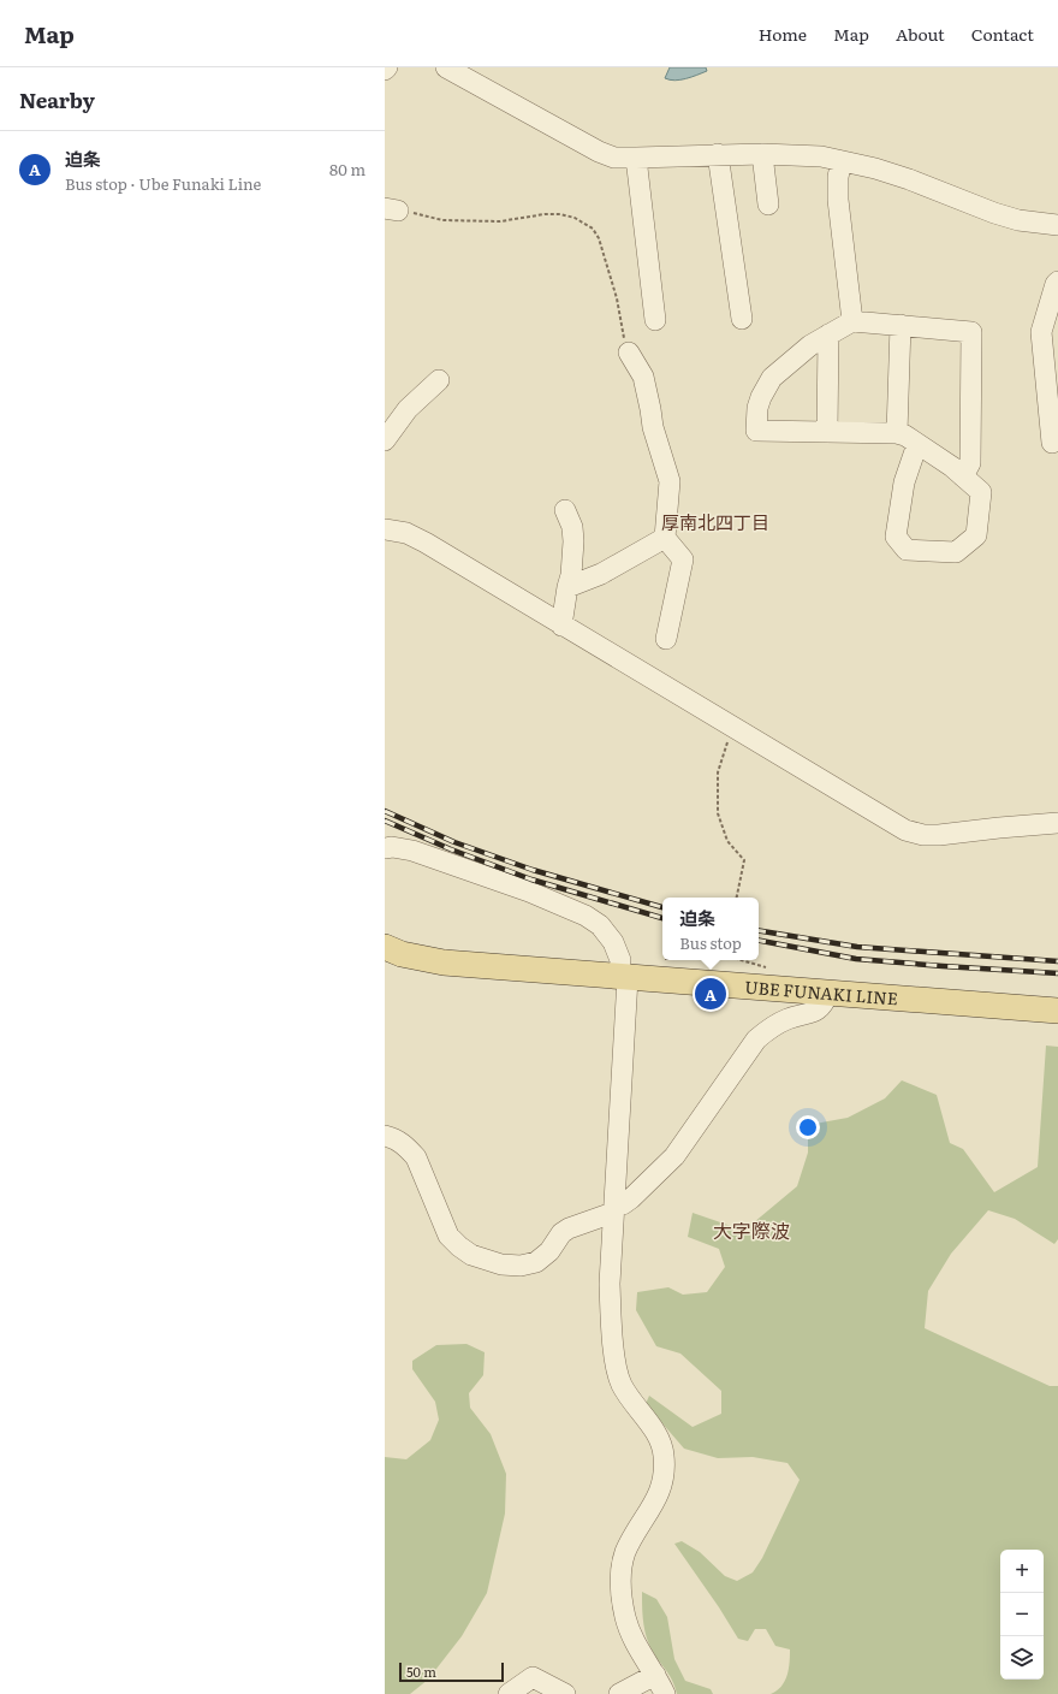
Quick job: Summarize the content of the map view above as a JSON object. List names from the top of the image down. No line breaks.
{"streets":{"main road":["UBE FUNAKI LINE"]},"districts":["厚南北四丁目","大字際波"],"scale_bar":"50 m","page":{"header":"Map","nav":["Home","Map","About","Contact"],"heading":"Nearby","list":[{"mark":"A","name":"迫条","note":"Bus stop · Ube Funaki Line","value":"80 m"}],"popup":["迫条","Bus stop"],"pins":"A","map_buttons":["+","−"],"scale":"50 m"}}
